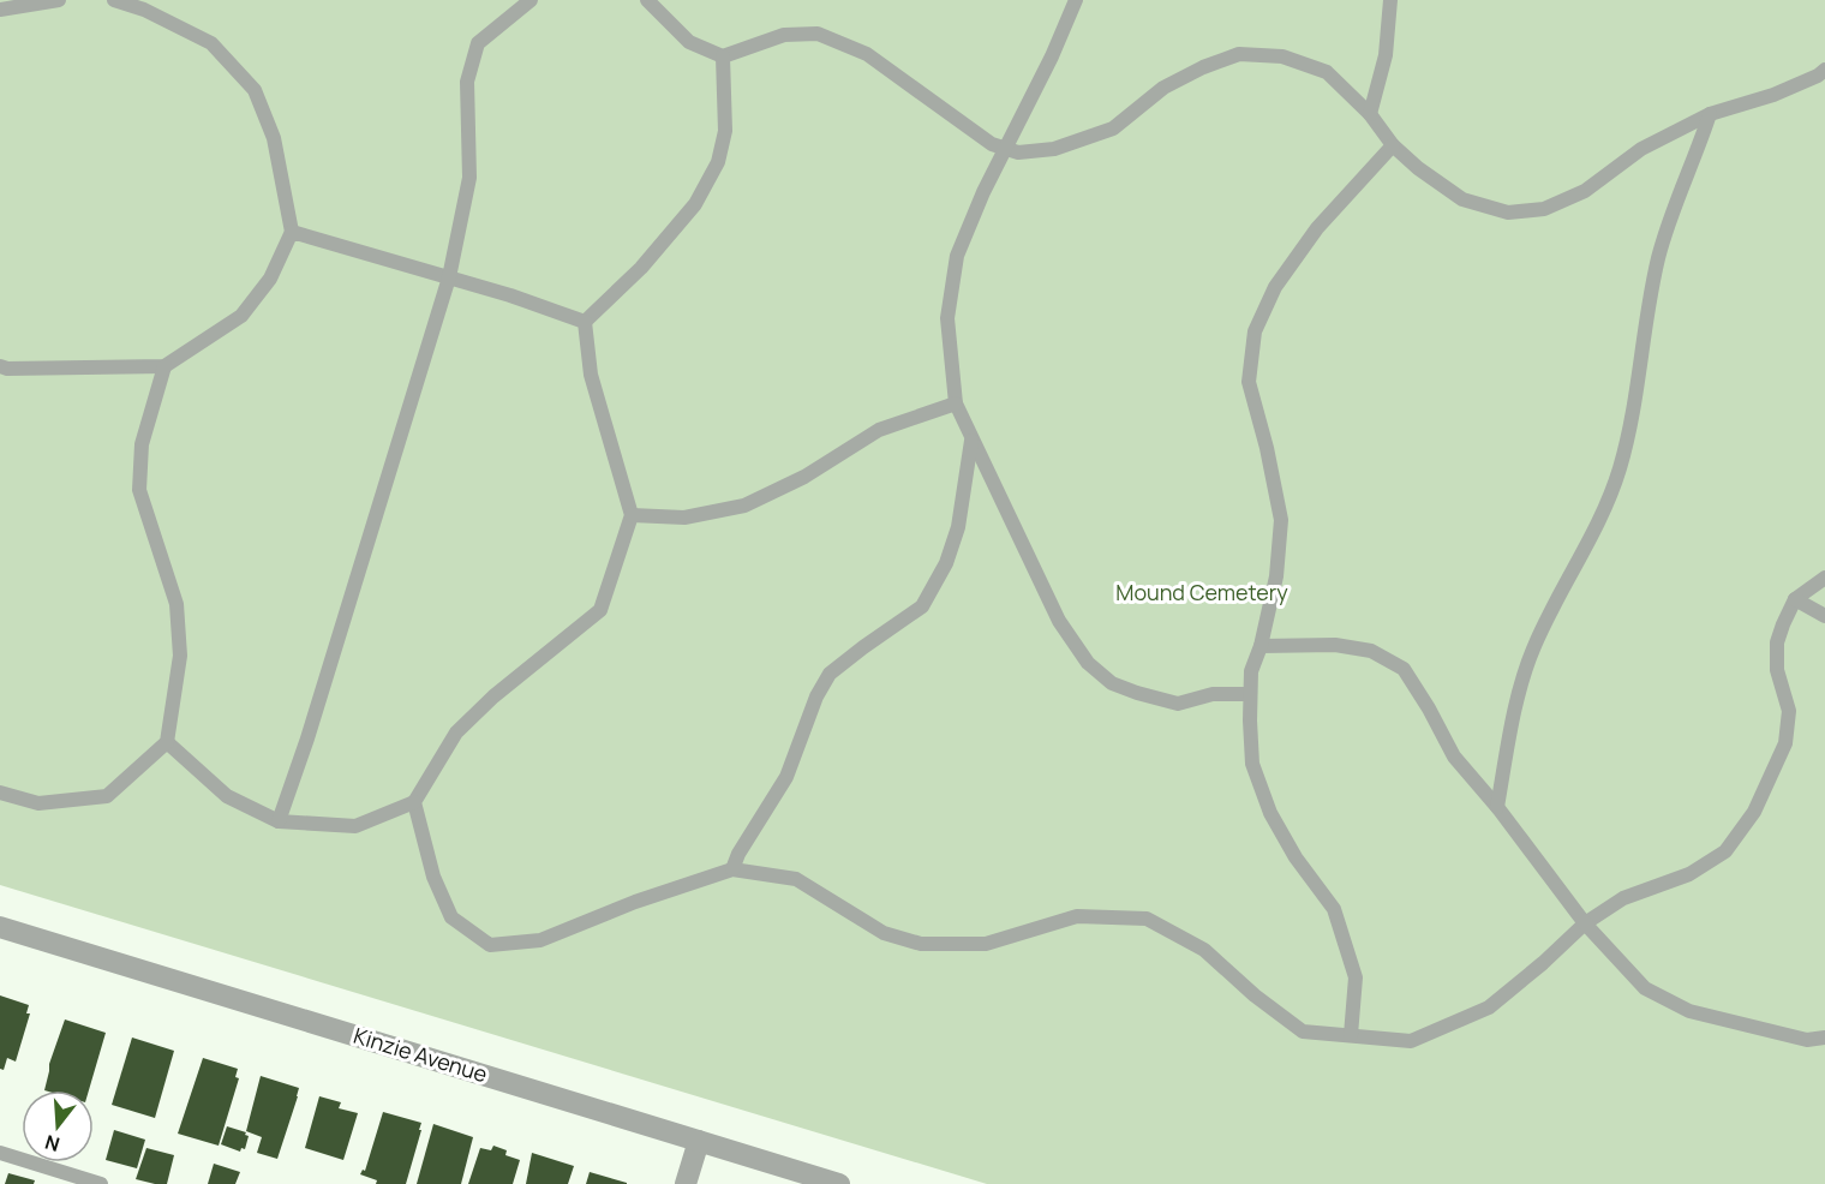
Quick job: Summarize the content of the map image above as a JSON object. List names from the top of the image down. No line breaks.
{"streets":{"street":["Kinzie Avenue"]},"parks":["Mound Cemetery"],"north":"bottom"}
